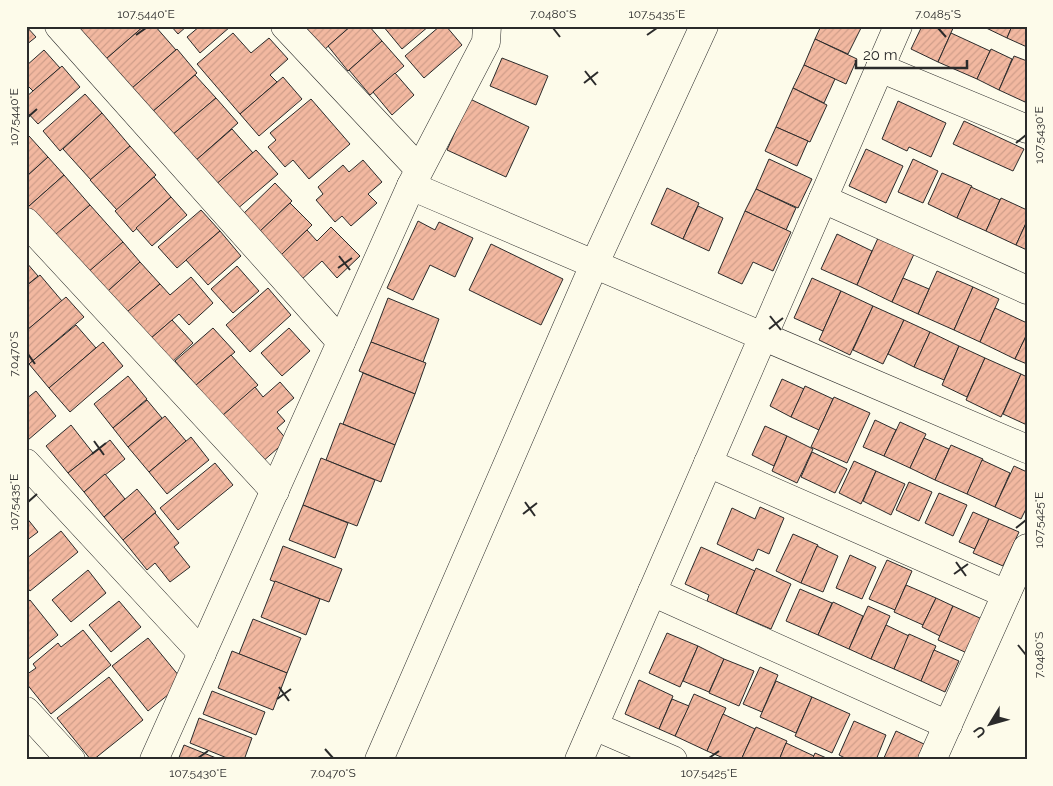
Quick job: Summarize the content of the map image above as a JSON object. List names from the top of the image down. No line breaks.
{"scale_bar":"20 m","north":"bottom left","coordinates":["107.5440°E","7.0480°S","107.5435°E","7.0485°S","107.5430°E","7.0470°S","107.5425°E"]}
